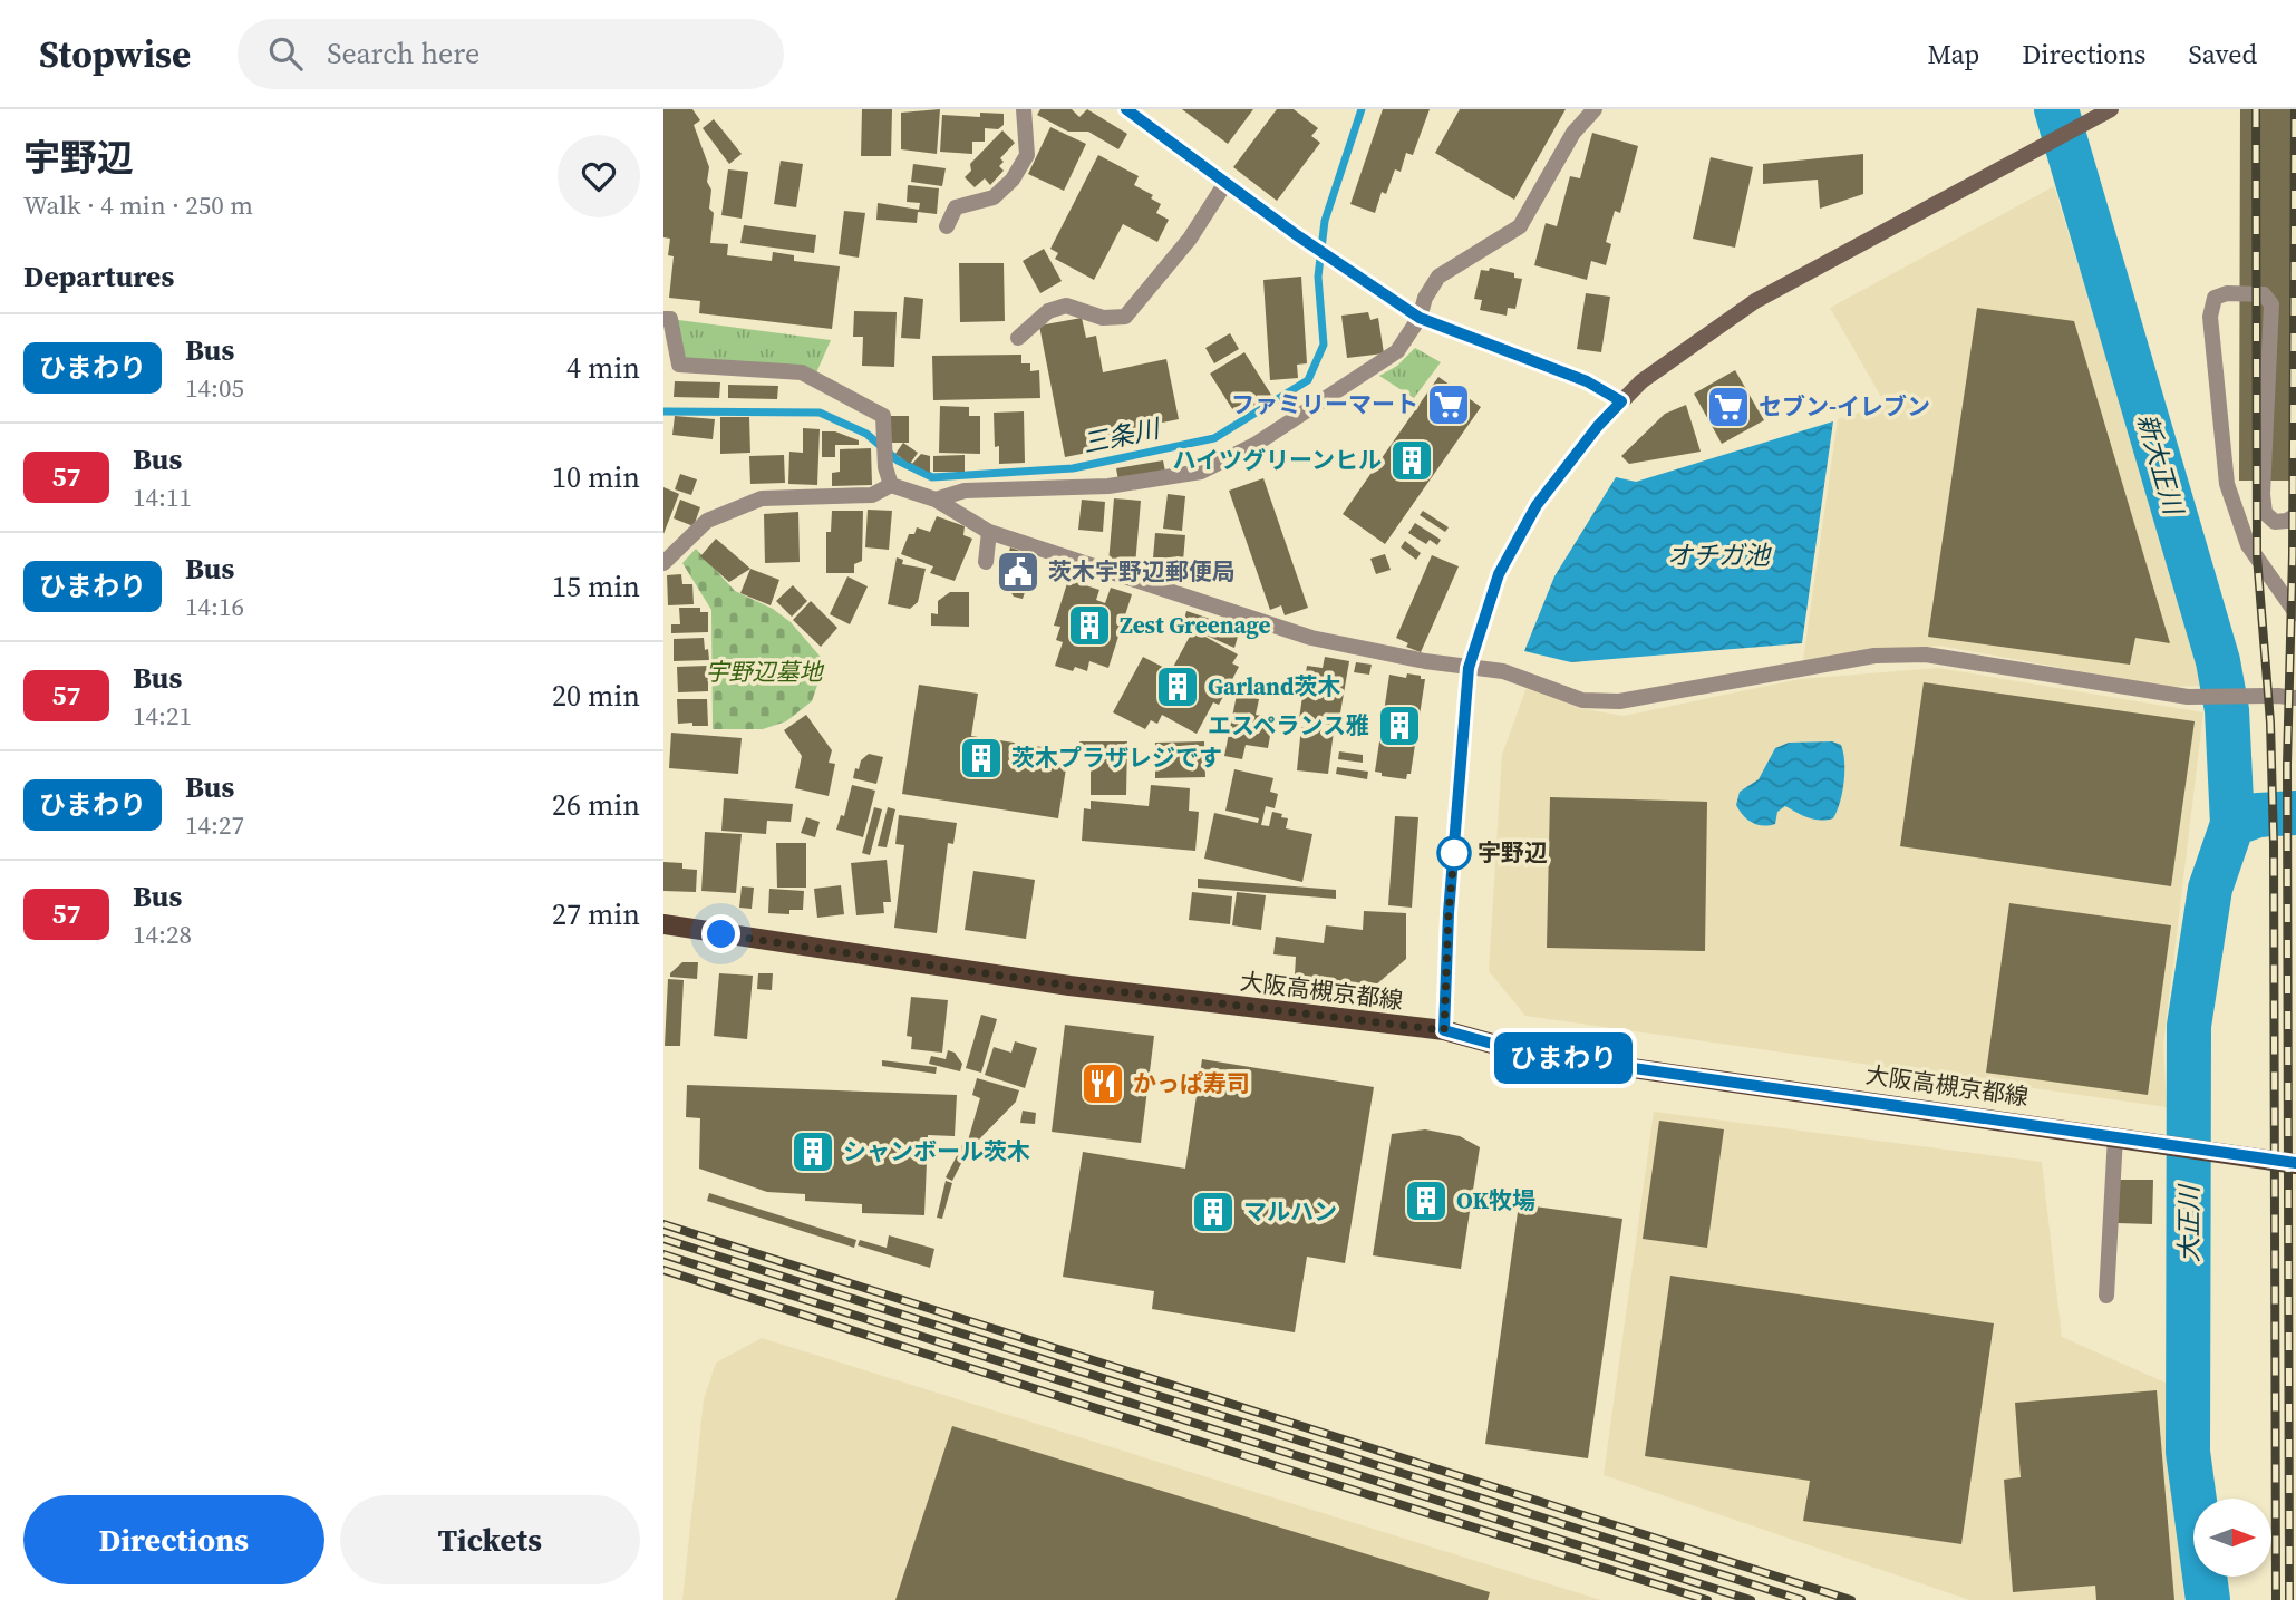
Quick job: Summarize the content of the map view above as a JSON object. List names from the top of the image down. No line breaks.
{"streets":{"main road":["大阪高槻京都線"]},"water":["三条川","新大正川","オチガ池","大正川"],"parks":["宇野辺墓地"],"places":{"supermarket":["ファミリーマート","セブン-イレブン"],"building":["ハイツグリーンヒル","Zest Greenage","Garland茨木","エスペランス雅","茨木プラザレジです","シャンボール茨木","OK牧場","マルハン"],"public building":["茨木宇野辺郵便局"],"other":["宇野辺"],"restaurant":["かっぱ寿司"]},"lines":["bus line ひまわり"],"north":"right","page":{"header":"Stopwise","search":"Search here","nav":["Map","Directions","Saved"],"heading":[["宇野辺","Walk · 4 min · 250 m"],"Departures"],"on_map":"ひまわり","list":[{"mark":"ひまわり","name":"Bus","note":"14:05","value":"4 min"},{"mark":"57","name":"Bus","note":"14:11","value":"10 min"},{"mark":"ひまわり","name":"Bus","note":"14:16","value":"15 min"},{"mark":"57","name":"Bus","note":"14:21","value":"20 min"},{"mark":"ひまわり","name":"Bus","note":"14:27","value":"26 min"},{"mark":"57","name":"Bus","note":"14:28","value":"27 min"}],"buttons":["Directions","Tickets"]}}
